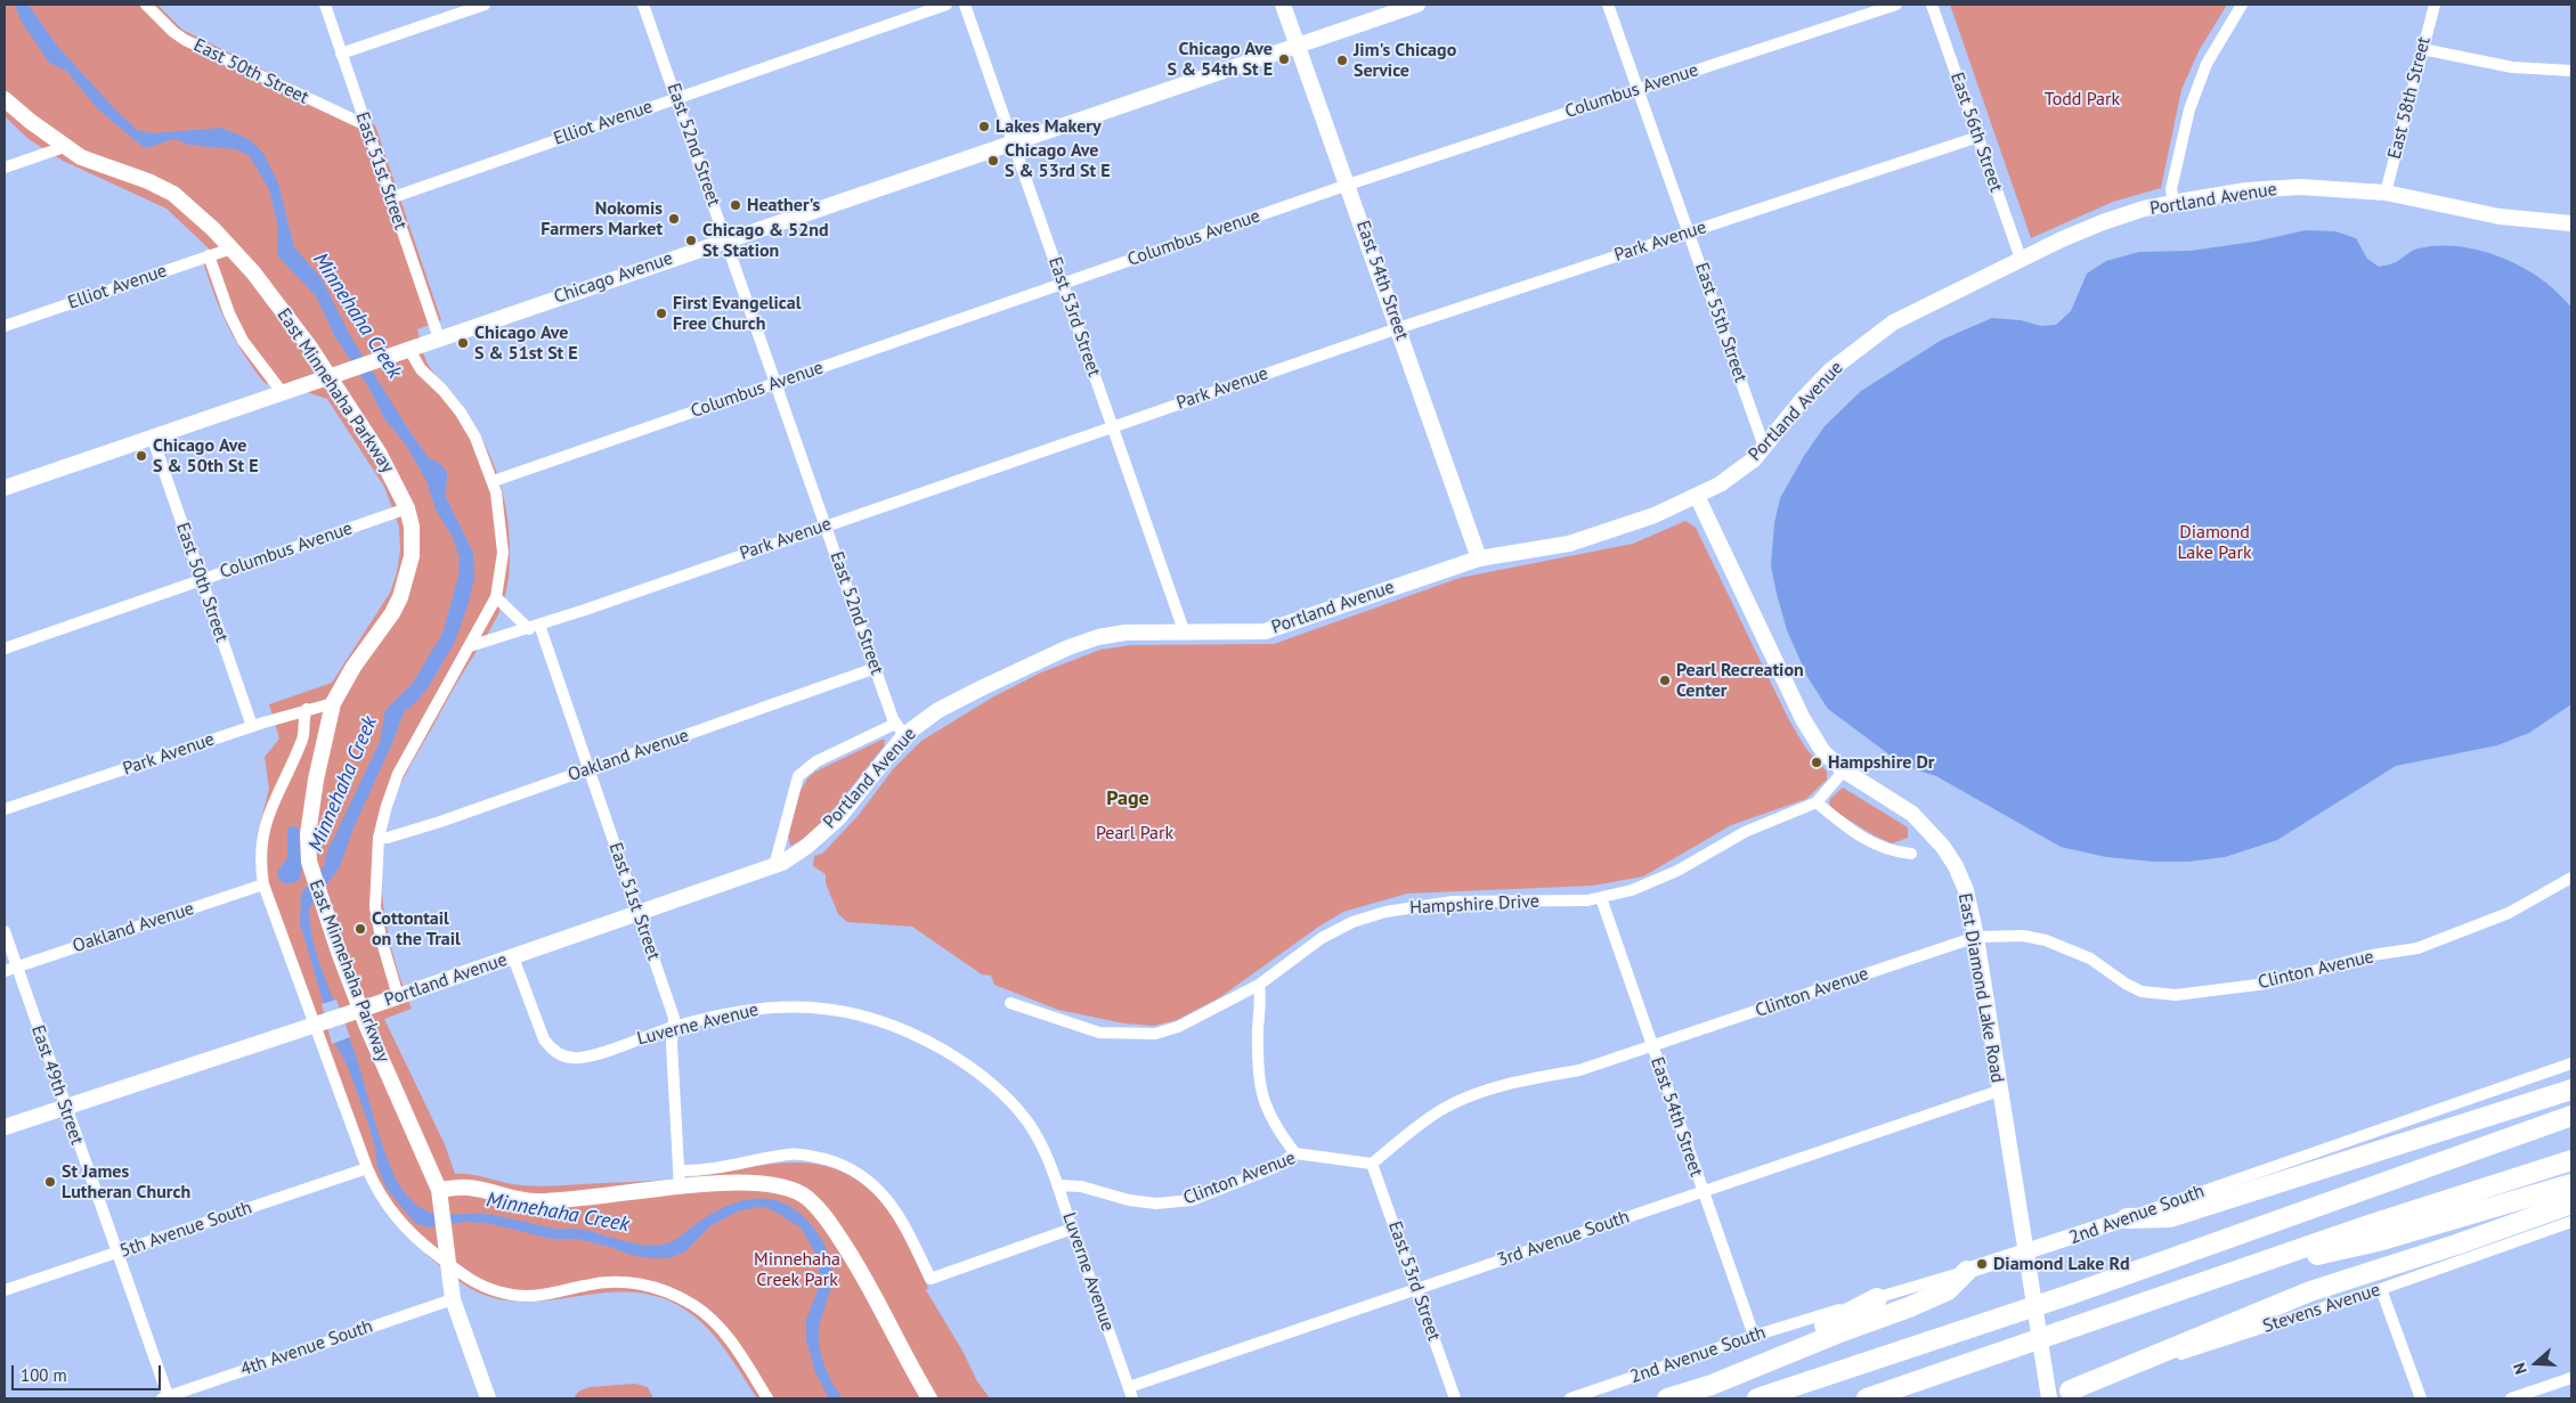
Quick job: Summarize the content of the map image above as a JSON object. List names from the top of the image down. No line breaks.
{"streets":{"street":["East 50th Street","Columbus Avenue","East 58th Street","Elliot Avenue","East 56th Street","East 52nd Street","East 51st Street","Portland Avenue","Park Avenue","Chicago Avenue","East 54th Street","East 53rd Street","East 55th Street","East Minnehaha Parkway","Oakland Avenue","Hampshire Drive","Clinton Avenue","East Diamond Lake Road","Luverne Avenue","East 49th Street","2nd Avenue South","5th Avenue South","3rd Avenue South","Stevens Avenue","4th Avenue South"]},"crossings":[["East 50th Street","Columbus Avenue"],["East 50th Street","East 51st Street"],["East 50th Street","Park Avenue"],["East 50th Street","Chicago Avenue"],["Columbus Avenue","East 52nd Street"],["Columbus Avenue","East 54th Street"],["Columbus Avenue","East 53rd Street"],["Columbus Avenue","East 55th Street"],["Columbus Avenue","East Minnehaha Parkway"],["East 58th Street","Portland Avenue"],["Elliot Avenue","East 52nd Street"],["Elliot Avenue","East 51st Street"],["Elliot Avenue","East Minnehaha Parkway"],["East 56th Street","Portland Avenue"],["East 56th Street","Park Avenue"],["East 52nd Street","Portland Avenue"],["East 52nd Street","Park Avenue"],["East 52nd Street","Chicago Avenue"],["East 52nd Street","Oakland Avenue"],["East 51st Street","Portland Avenue"],["East 51st Street","Park Avenue"],["East 51st Street","Chicago Avenue"],["East 51st Street","East Minnehaha Parkway"],["East 51st Street","Oakland Avenue"],["East 51st Street","Luverne Avenue"],["Portland Avenue","East 54th Street"],["Portland Avenue","East 53rd Street"],["Portland Avenue","East 55th Street"],["Portland Avenue","East Minnehaha Parkway"],["Portland Avenue","East Diamond Lake Road"],["Portland Avenue","Luverne Avenue"],["Portland Avenue","East 49th Street"],["Park Avenue","East 54th Street"],["Park Avenue","East 53rd Street"],["Park Avenue","East 55th Street"],["Park Avenue","East Minnehaha Parkway"],["Chicago Avenue","East 54th Street"],["Chicago Avenue","East 53rd Street"],["Chicago Avenue","East Minnehaha Parkway"],["East 54th Street","Hampshire Drive"],["East 54th Street","Clinton Avenue"],["East 54th Street","2nd Avenue South"],["East 54th Street","3rd Avenue South"],["East 53rd Street","Clinton Avenue"],["East 53rd Street","3rd Avenue South"],["East Minnehaha Parkway","Oakland Avenue"],["Oakland Avenue","East 49th Street"],["Hampshire Drive","East Diamond Lake Road"],["Clinton Avenue","East Diamond Lake Road"],["Clinton Avenue","Luverne Avenue"],["East Diamond Lake Road","2nd Avenue South"],["East Diamond Lake Road","3rd Avenue South"],["Luverne Avenue","3rd Avenue South"],["East 49th Street","5th Avenue South"],["East 49th Street","4th Avenue South"]],"districts":["Page"],"water":["Minnehaha Creek"],"parks":["Todd Park","Diamond Lake Park","Pearl Park","Minnehaha Creek Park"],"places":["Chicago Ave S & 54th St E","Jim's Chicago Service","Lakes Makery","Chicago Ave S & 53rd St E","Heather's","Nokomis Farmers Market","Chicago & 52nd St Station","First Evangelical Free Church","Chicago Ave S & 51st St E","Chicago Ave S & 50th St E","Pearl Recreation Center","Hampshire Dr","Cottontail on the Trail","St James Lutheran Church","Diamond Lake Rd"],"scale_bar":"100 m","north":"left"}
